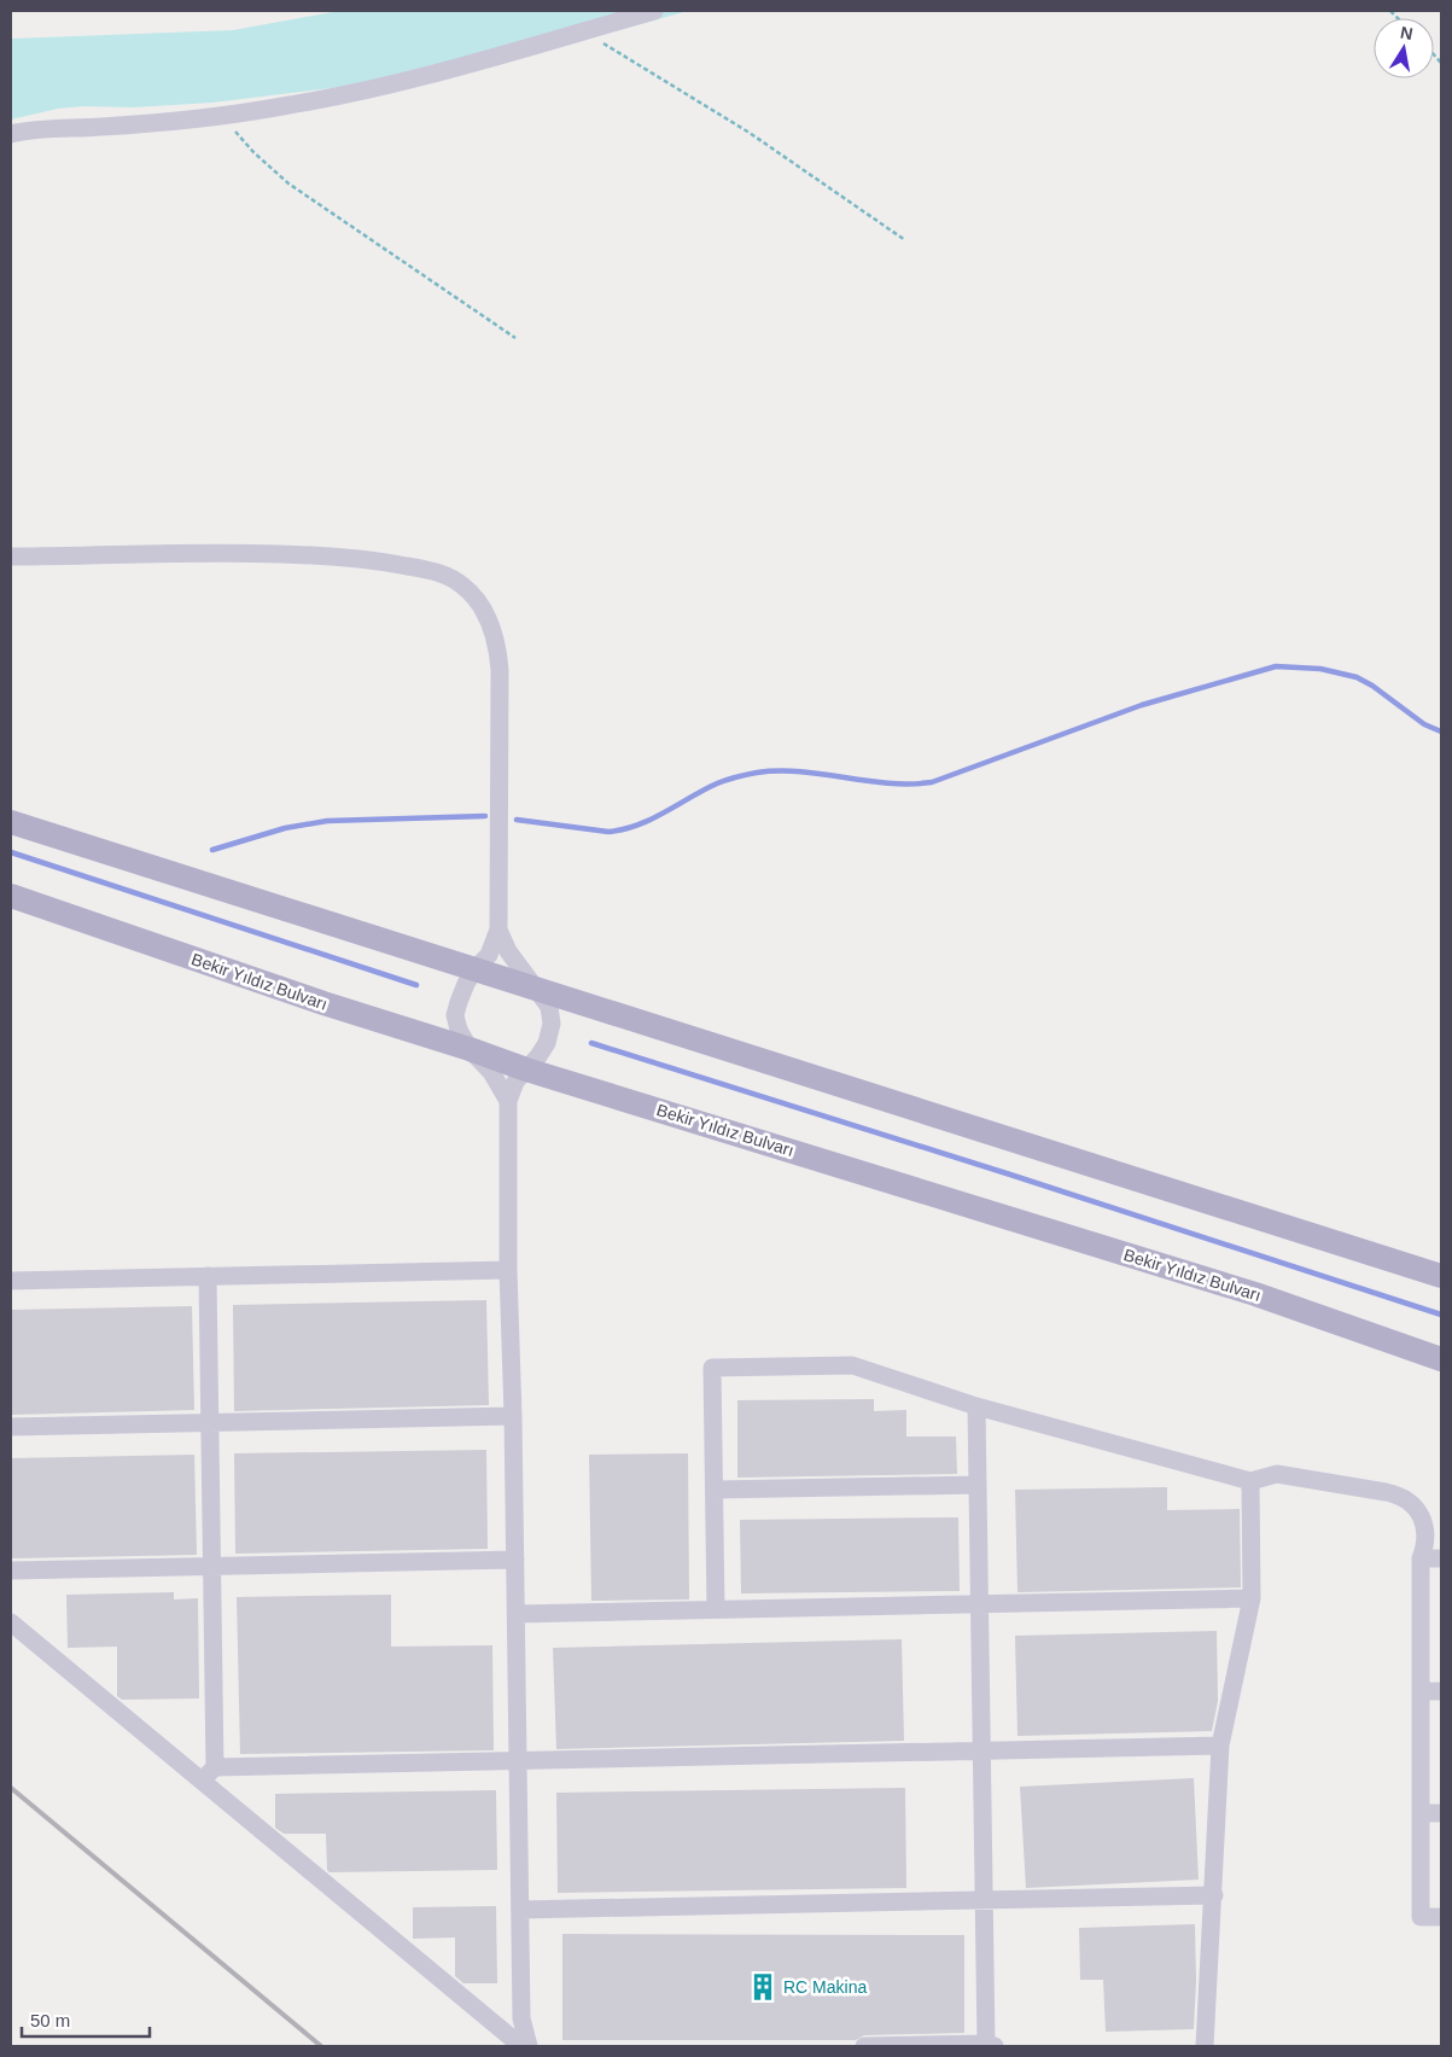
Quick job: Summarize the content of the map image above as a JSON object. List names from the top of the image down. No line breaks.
{"streets":{"main road":["Bekir Yıldız Bulvarı"]},"places":{"building":["RC Makina"]},"scale_bar":"50 m","north":"top"}
